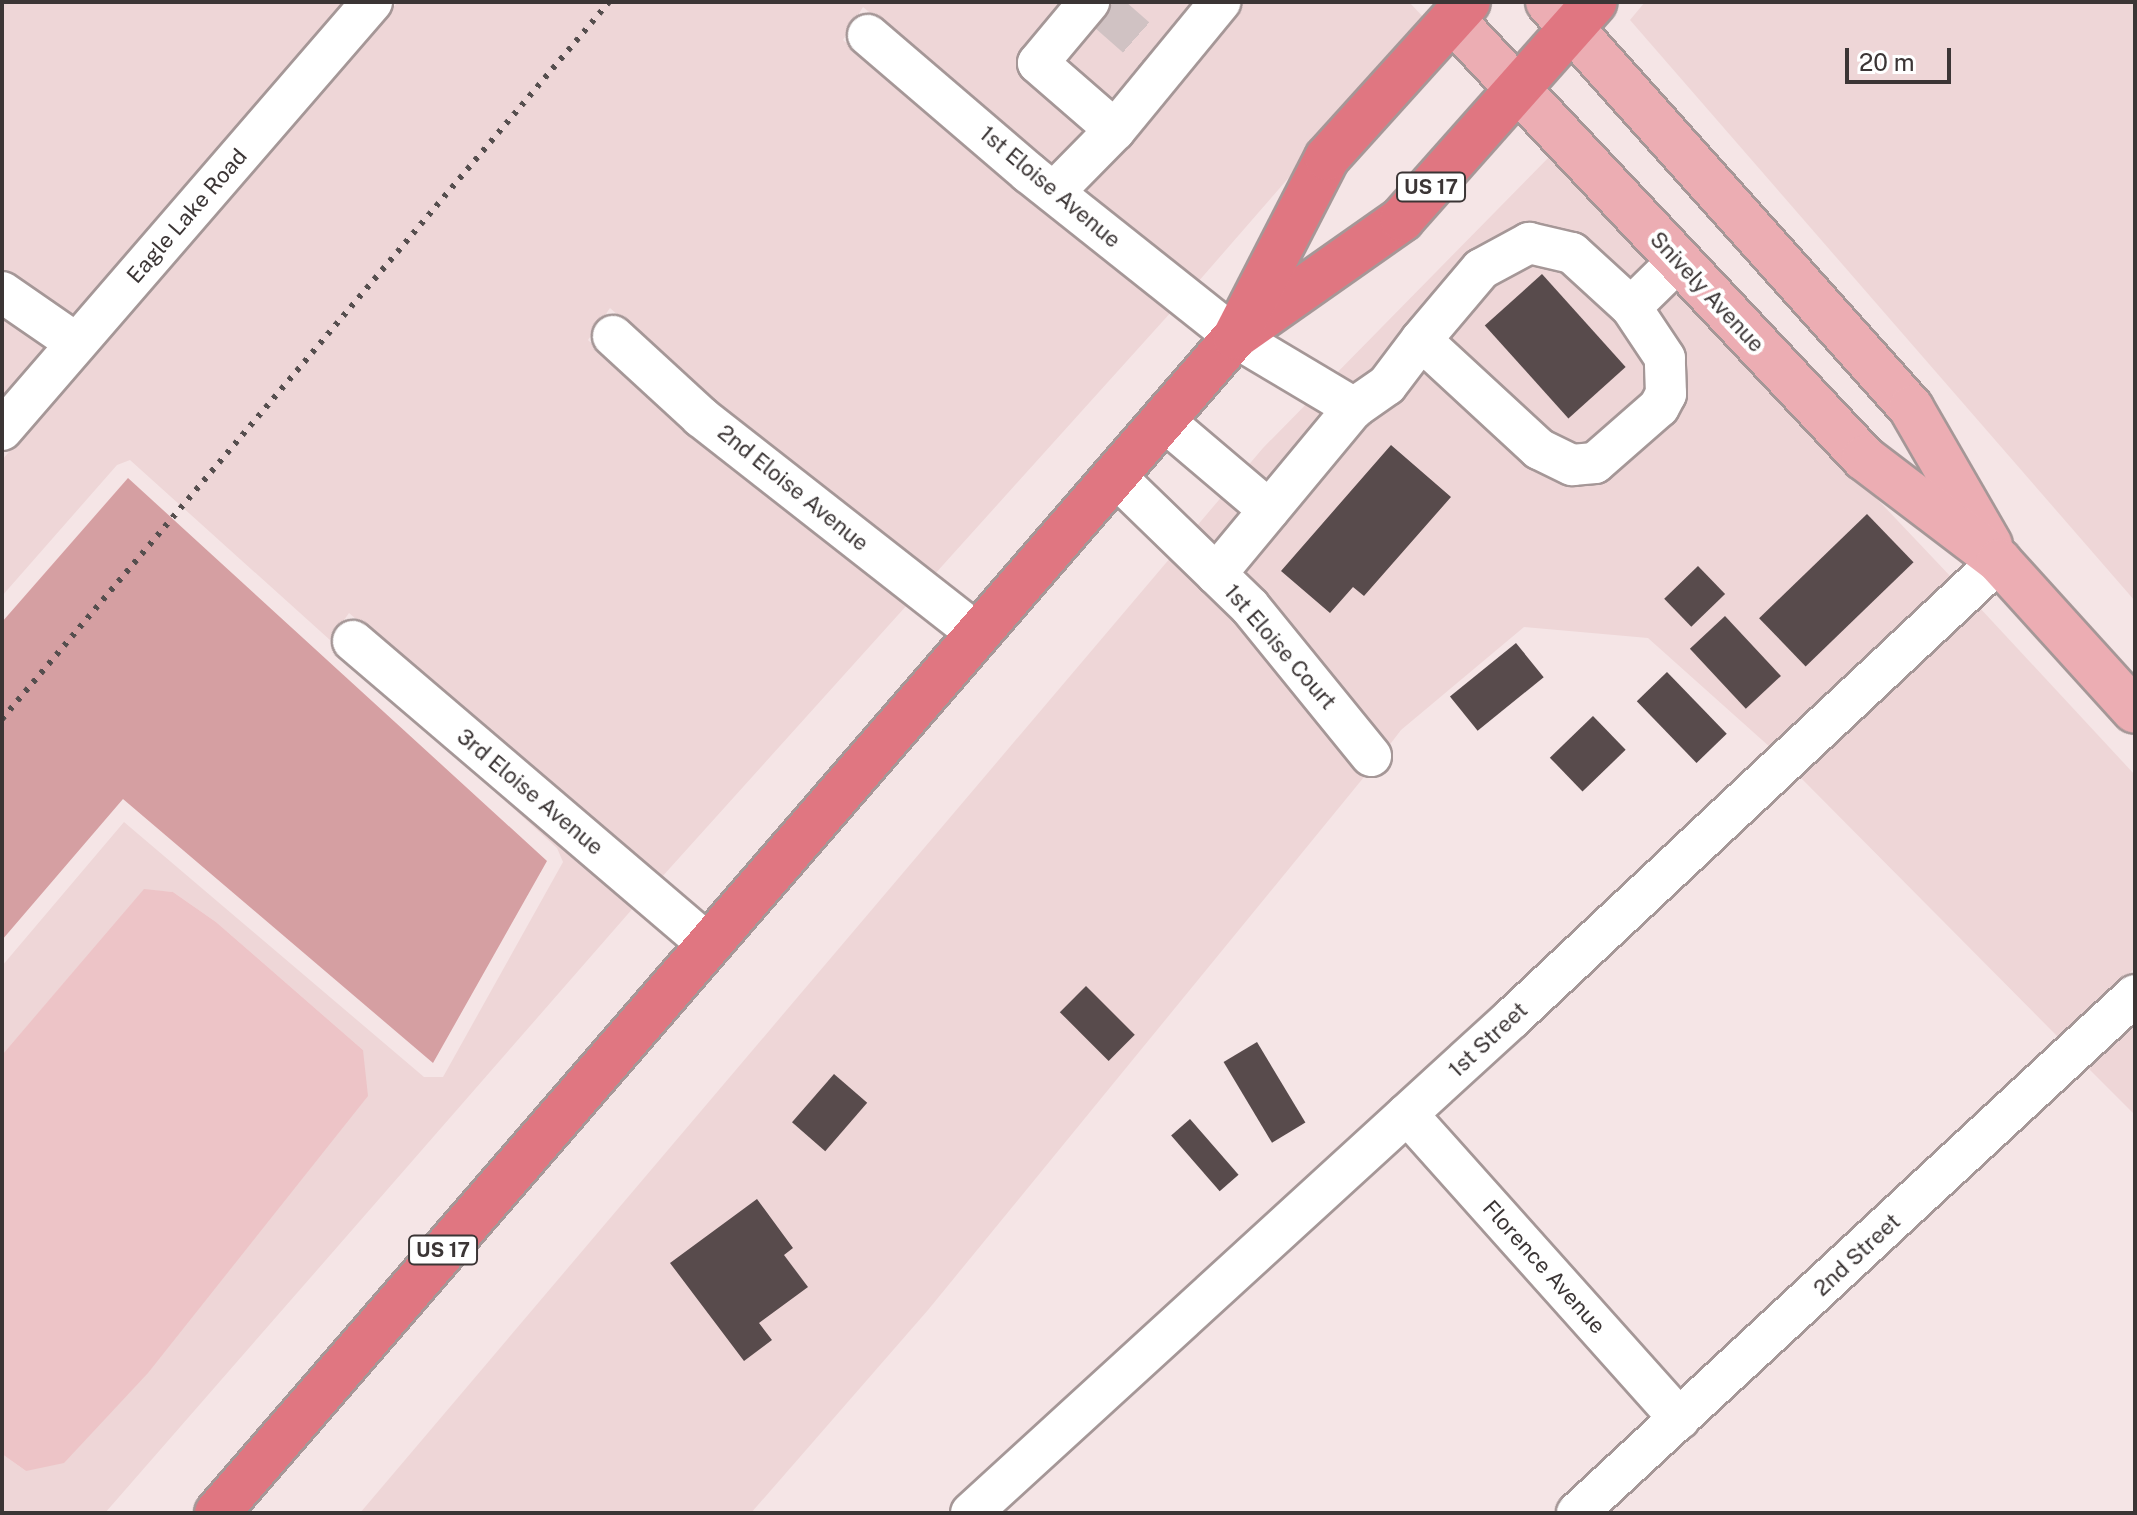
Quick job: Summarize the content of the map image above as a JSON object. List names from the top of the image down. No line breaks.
{"streets":{"highway":["US 17"],"main road":["Snively Avenue"],"street":["1st Eloise Avenue","Eagle Lake Road","2nd Eloise Avenue","1st Eloise Court","3rd Eloise Avenue","1st Street","2nd Street","Florence Avenue"]},"crossings":[["1st Eloise Avenue","US 17"],["US 17","Snively Avenue"],["US 17","2nd Eloise Avenue"],["US 17","1st Eloise Court"],["US 17","3rd Eloise Avenue"],["Snively Avenue","1st Street"],["1st Street","Florence Avenue"],["2nd Street","Florence Avenue"]],"scale_bar":"20 m"}
